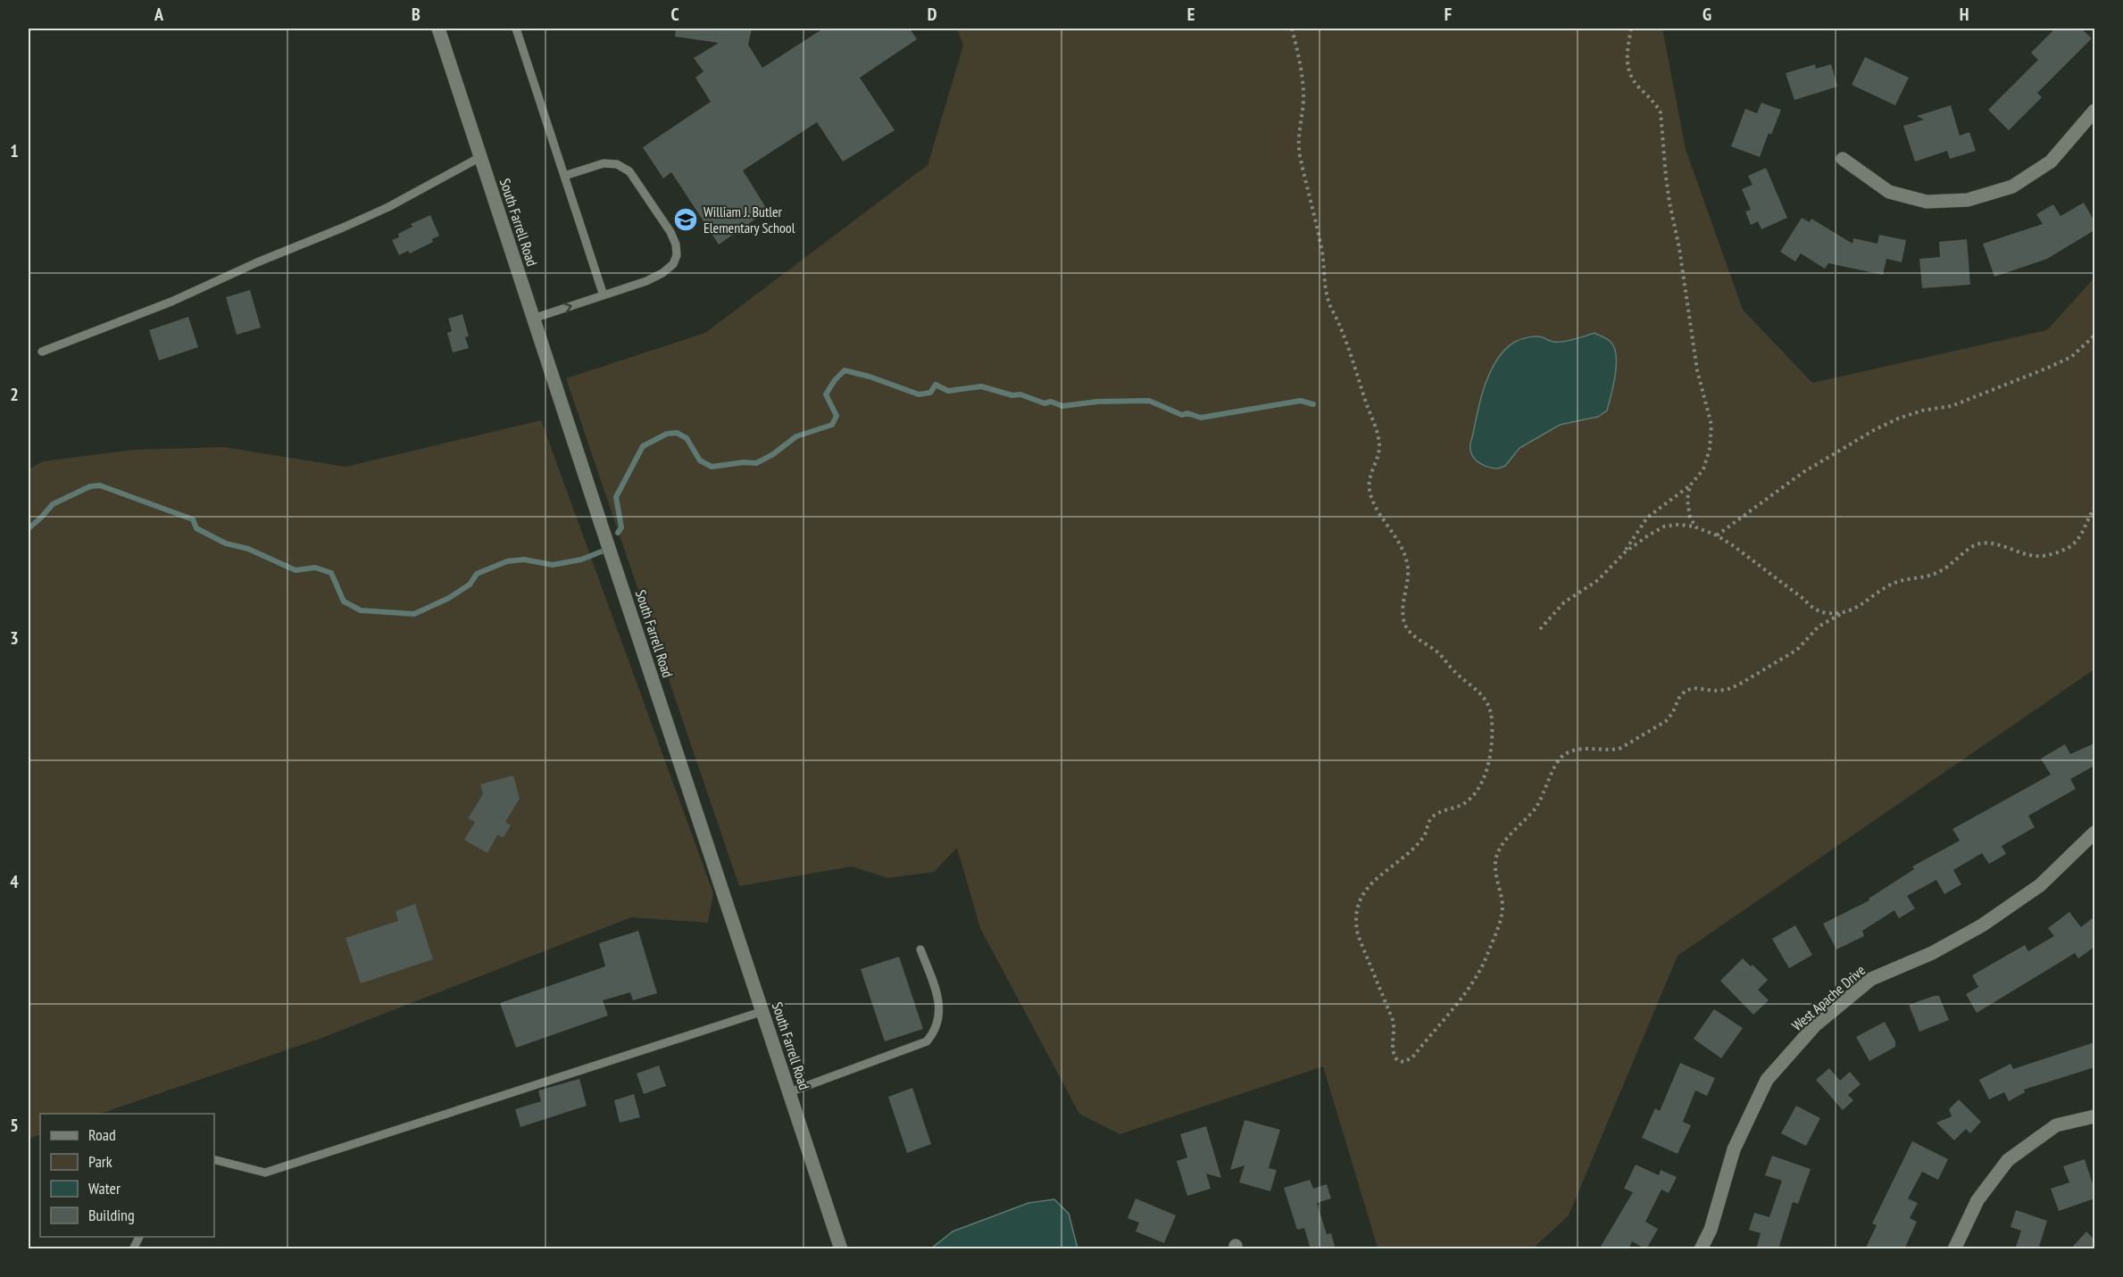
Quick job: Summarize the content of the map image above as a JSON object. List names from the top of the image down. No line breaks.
{"streets":{"street":["South Farrell Road","West Apache Drive"]},"places":{"school or university":["William J. Butler Elementary School"]},"legend":["Road","Park","Water","Building"],"grid":{"columns":["A","B","C","D","E","F","G","H"],"rows":["1","2","3","4","5"]}}
